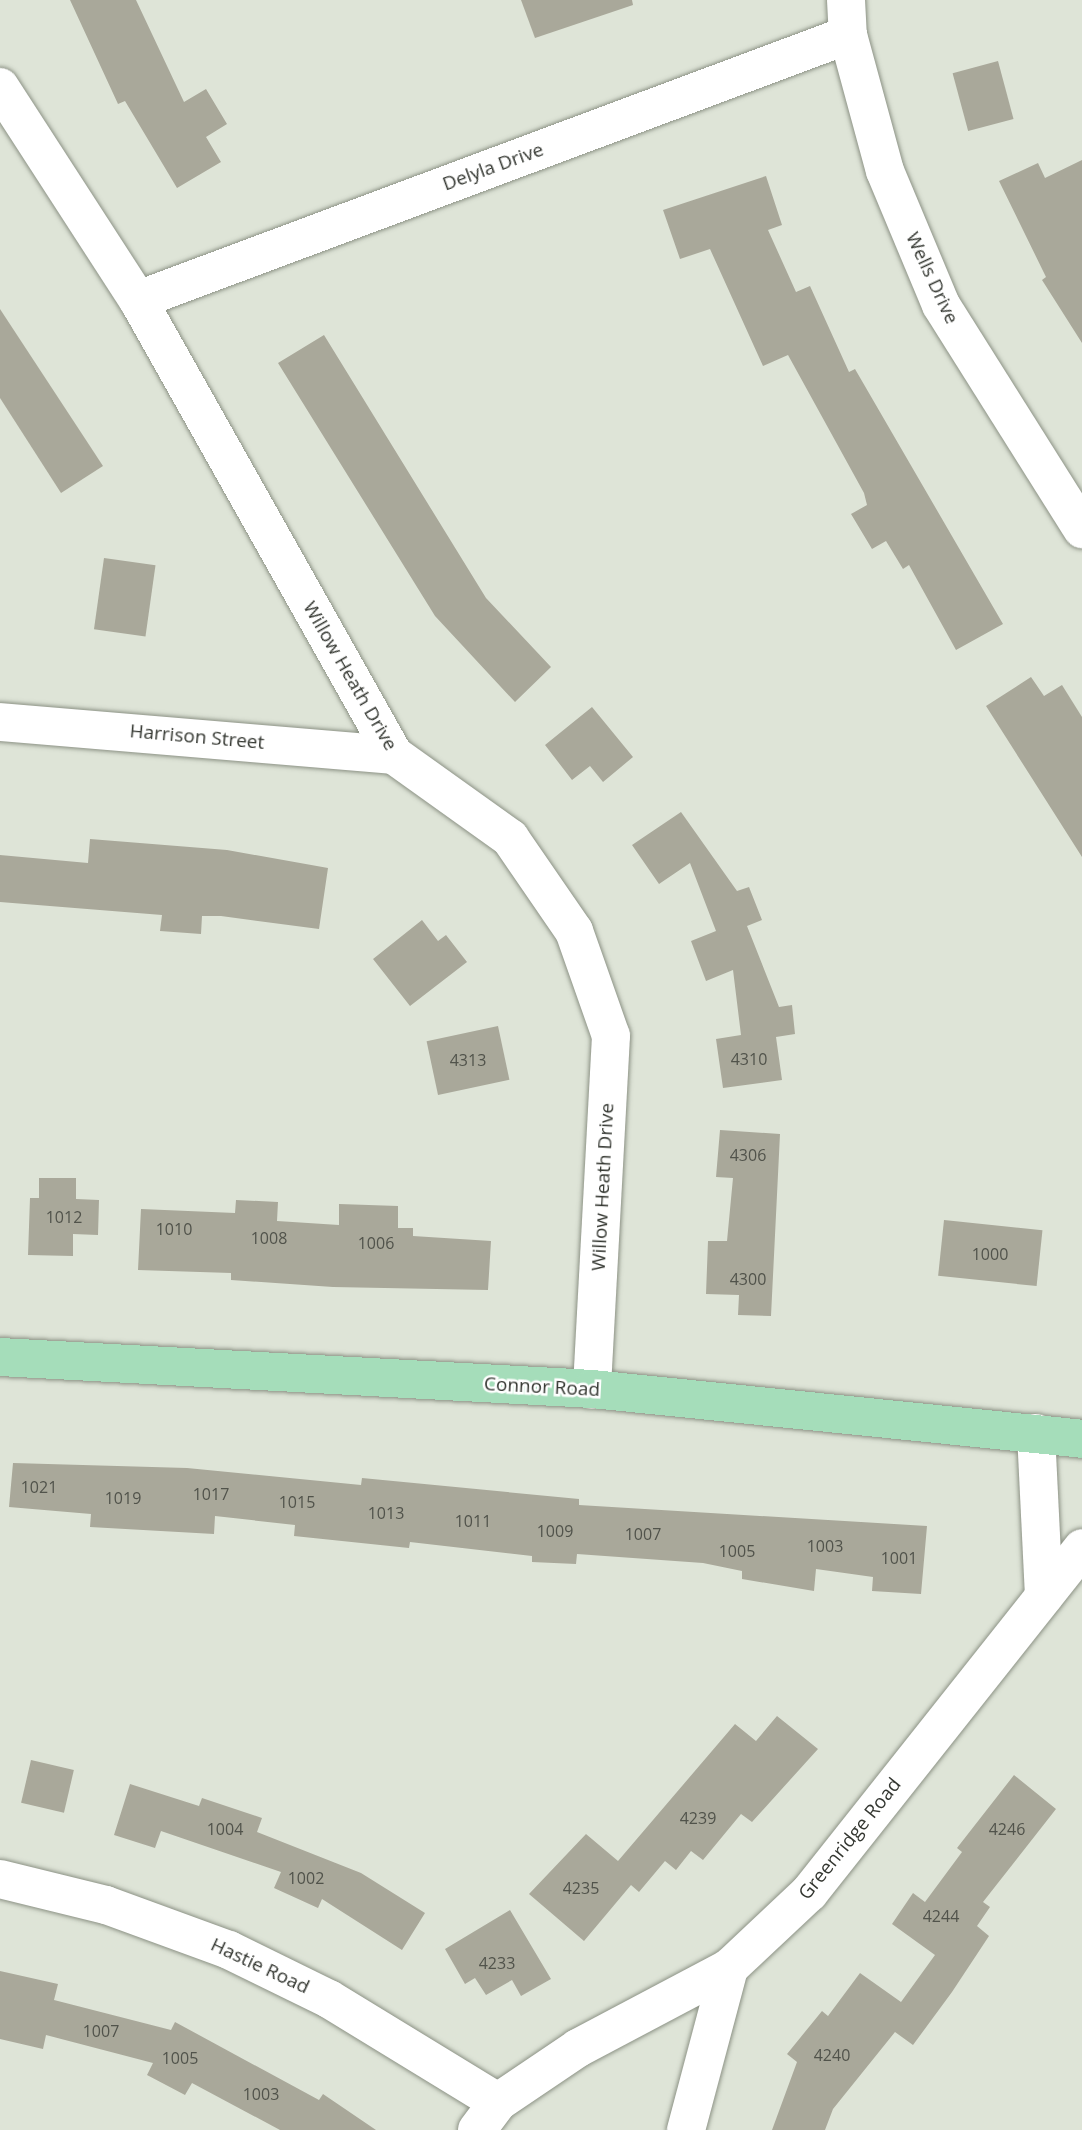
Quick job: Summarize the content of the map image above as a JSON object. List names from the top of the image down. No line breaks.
{"streets":{"main road":["Connor Road"],"street":["Delyla Drive","Wells Drive","Willow Heath Drive","Harrison Street","Greenridge Road","Hastie Road"]},"crossings":[["Delyla Drive","Wells Drive"],["Delyla Drive","Willow Heath Drive"],["Willow Heath Drive","Harrison Street"],["Willow Heath Drive","Connor Road"],["Greenridge Road","Hastie Road"]],"house_numbers":["4310","4313","4306","1012","1010","1008","1006","1000","4300","1021","1017","1019","1015","1013","1011","1009","1007","1003","1005","1001","4239","1004","4246","1002","4235","4244","4233","1007","4240","1005","1003"]}
